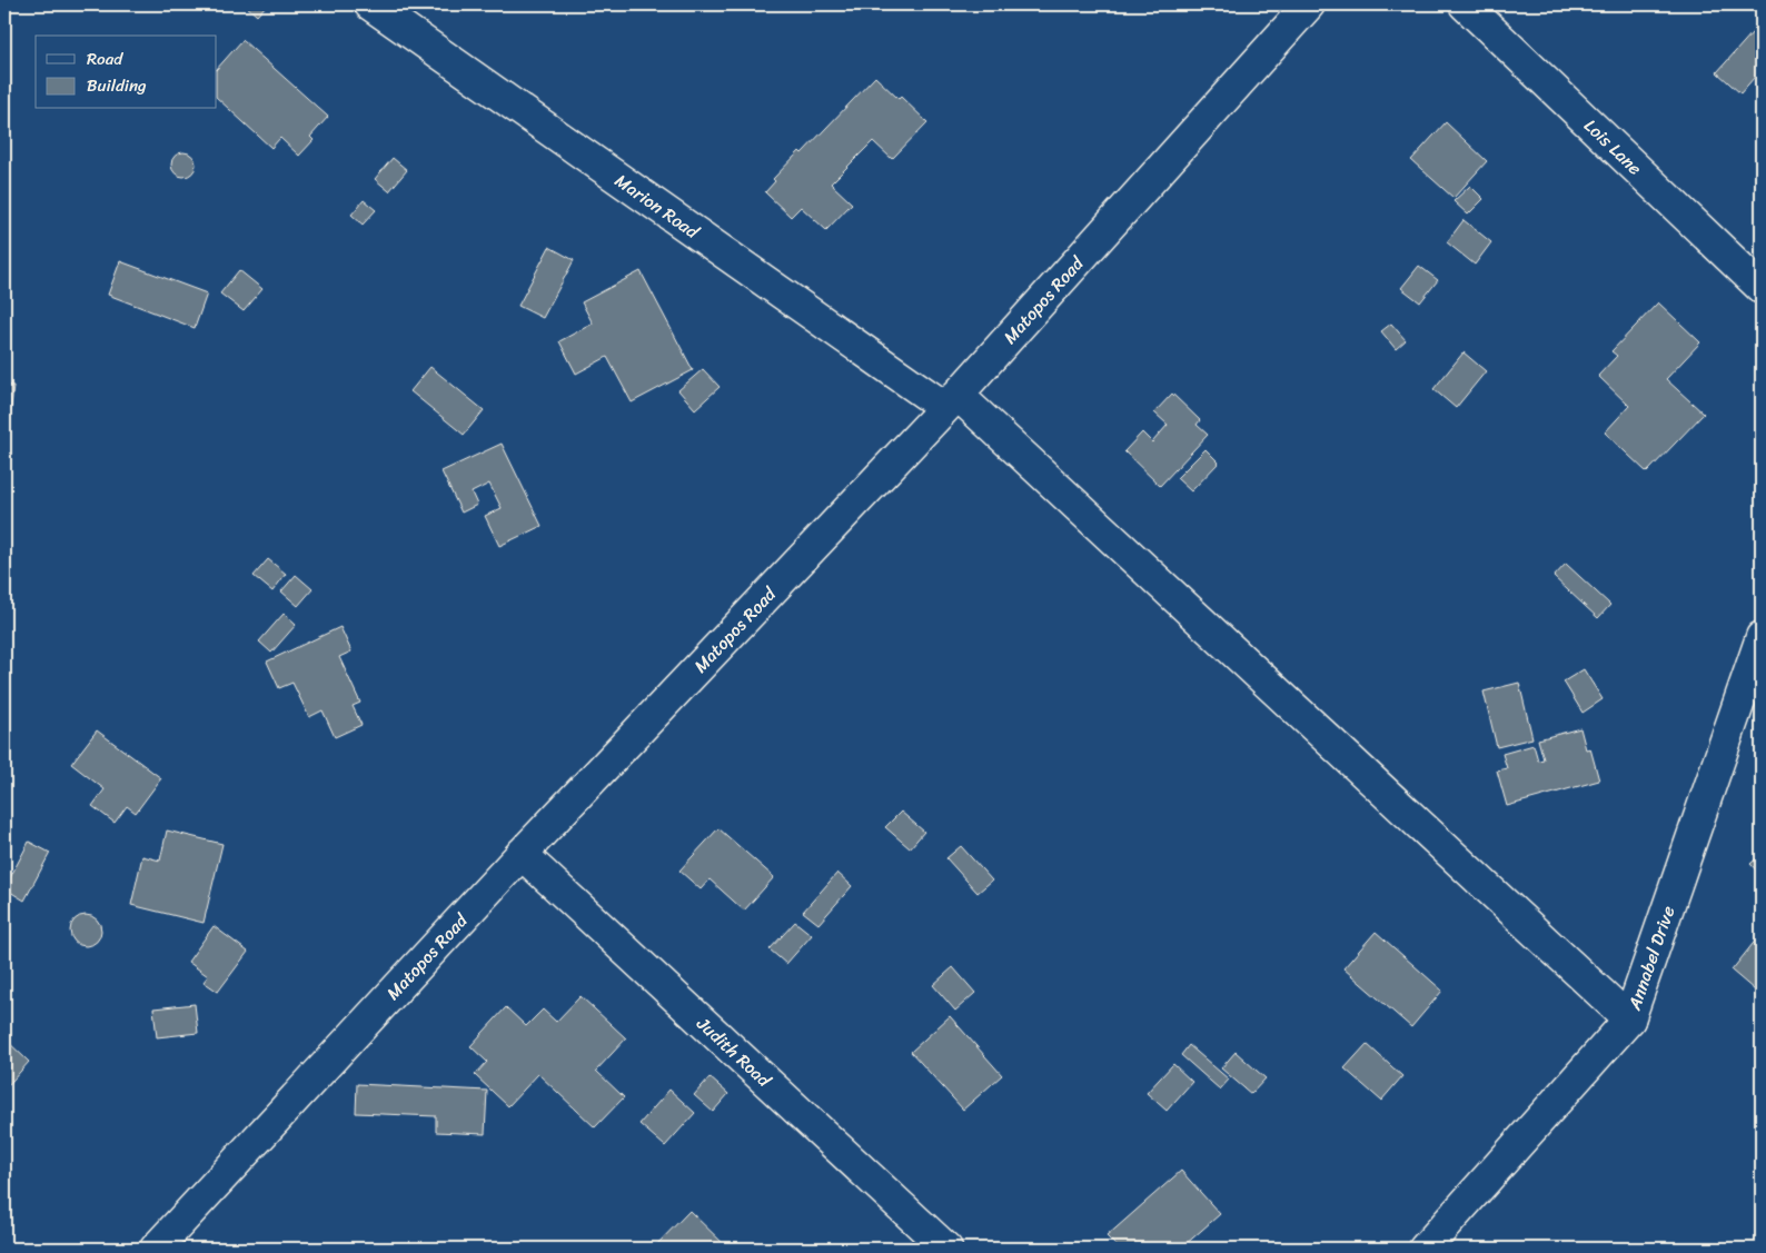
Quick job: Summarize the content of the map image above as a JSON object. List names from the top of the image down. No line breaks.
{"streets":{"street":["Lois Lane","Marion Road","Matopos Road","Annabel Drive","Judith Road"]},"crossings":[["Marion Road","Matopos Road"],["Marion Road","Annabel Drive"],["Matopos Road","Judith Road"]],"legend":["Road","Building"]}
